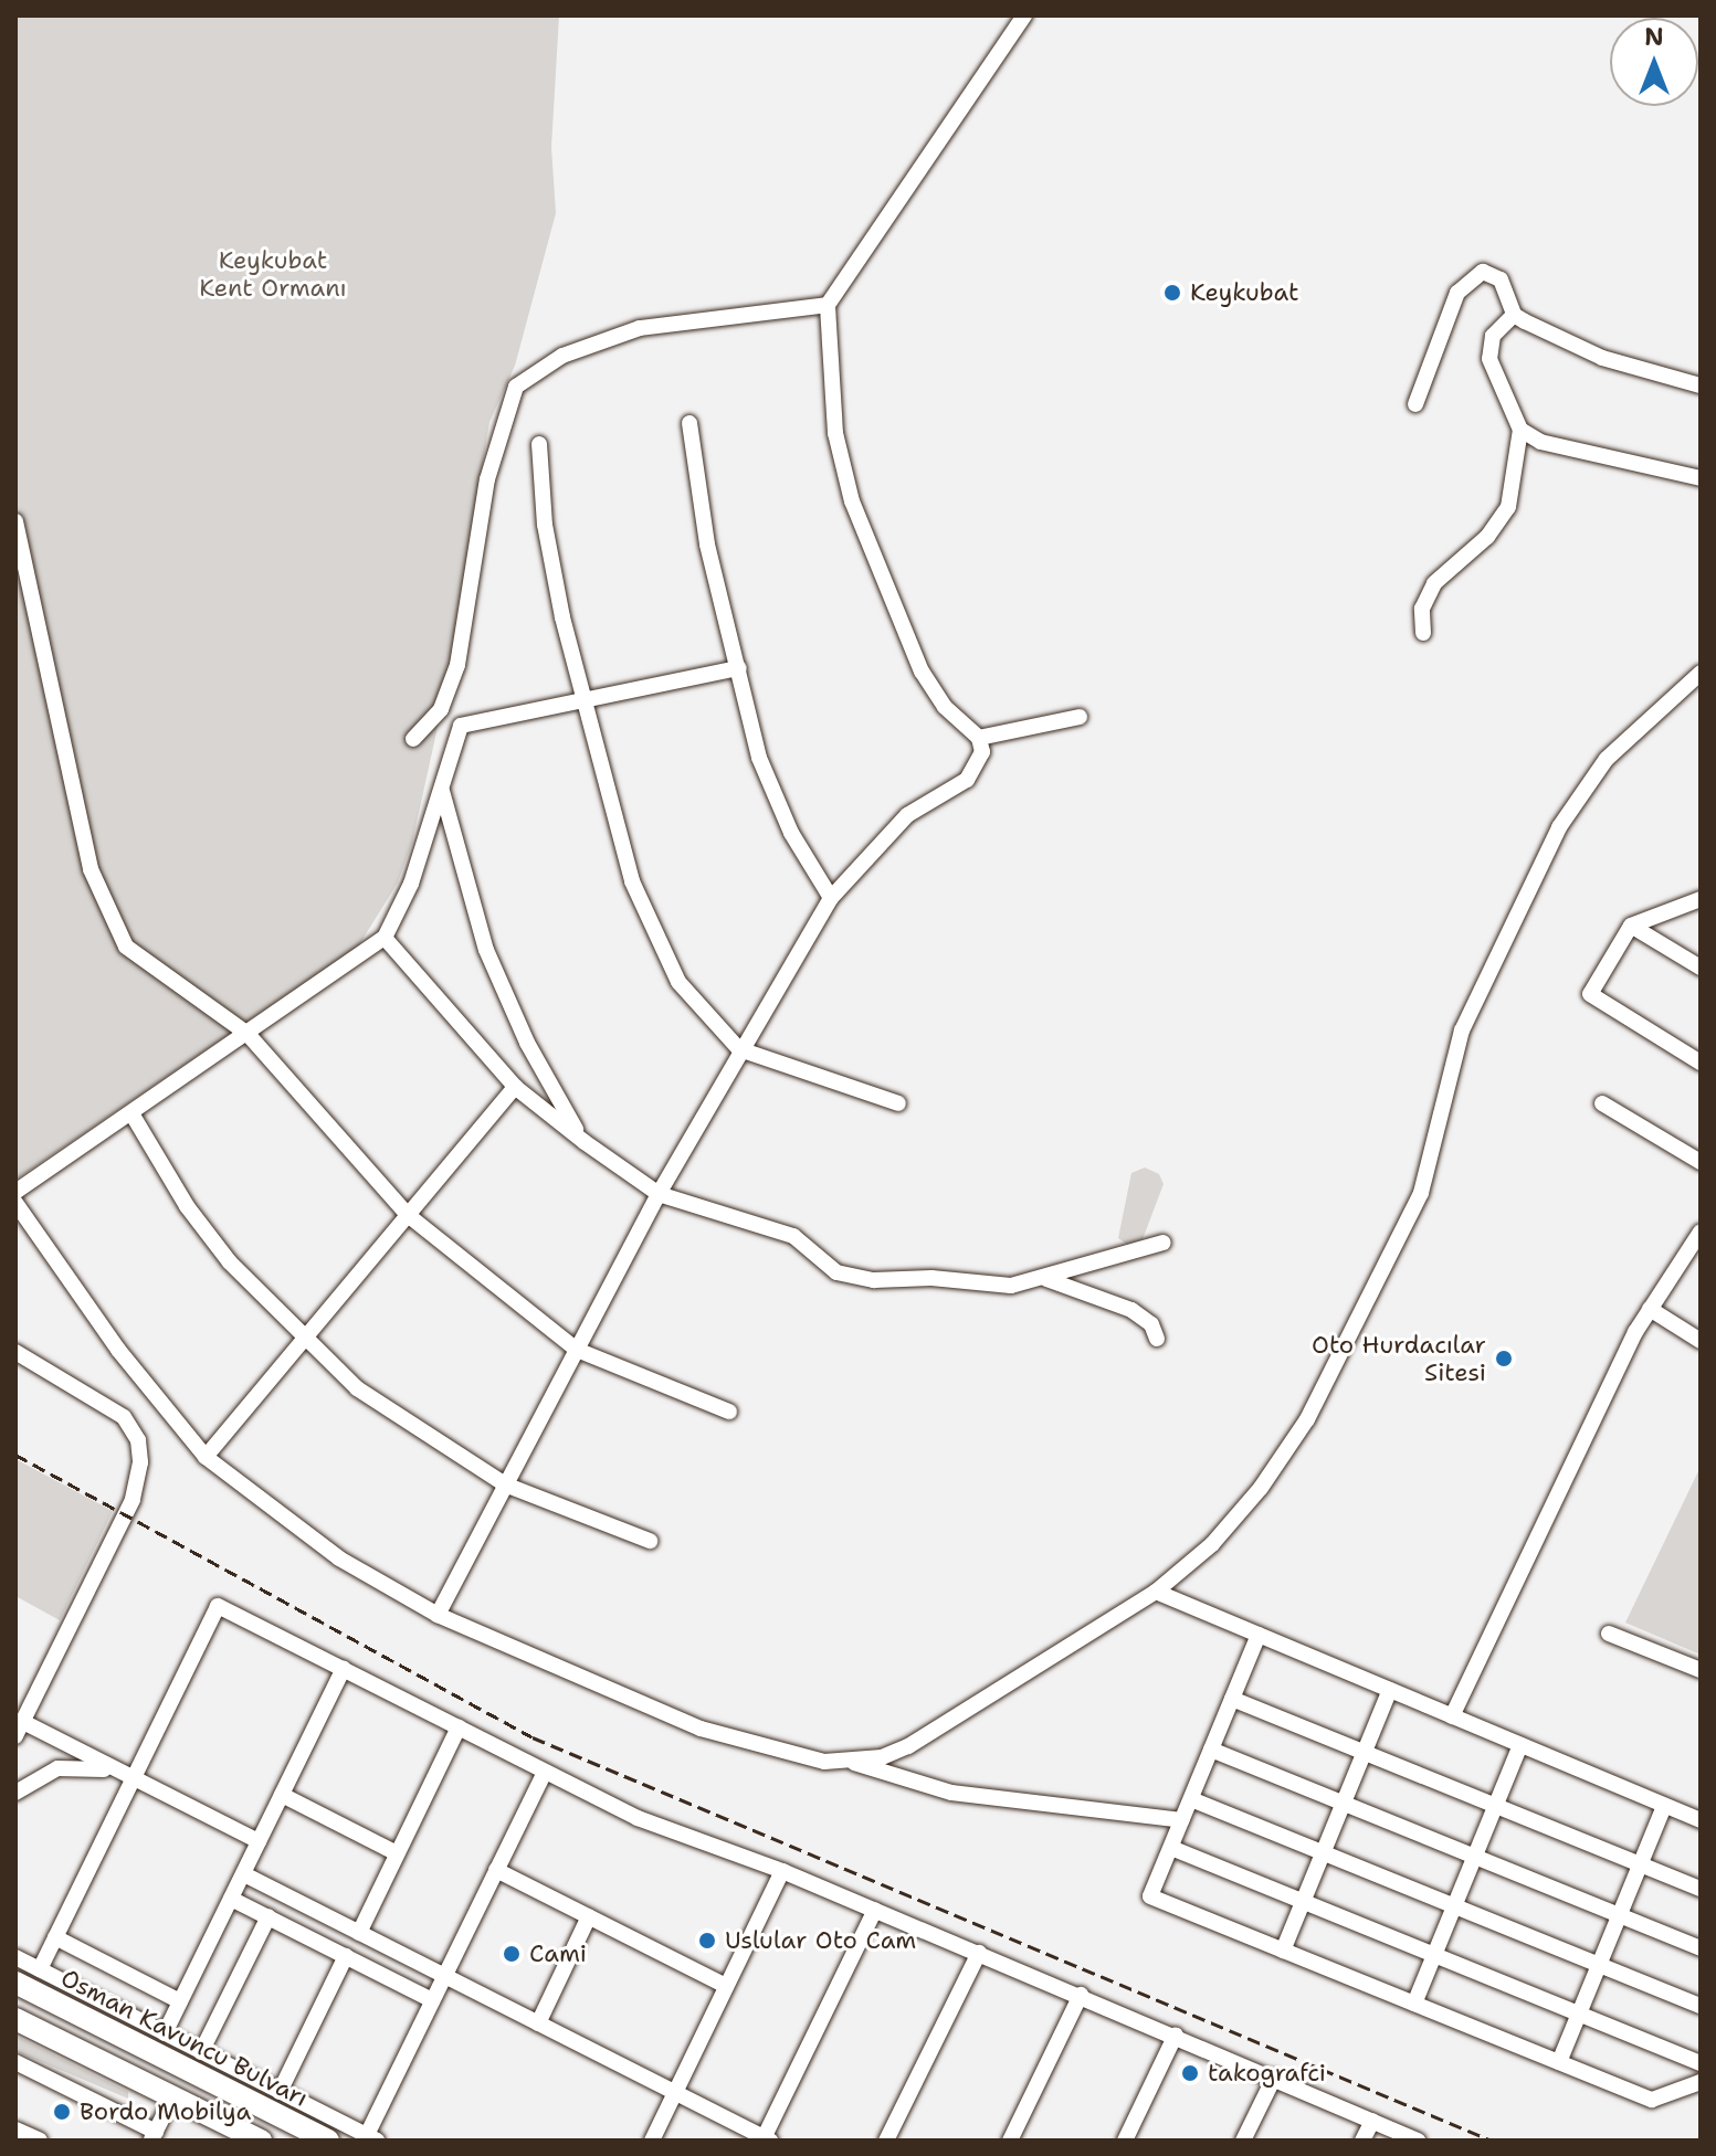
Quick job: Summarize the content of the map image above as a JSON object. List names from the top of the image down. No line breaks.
{"streets":{"highway":["Osman Kavuncu Bulvarı"]},"parks":["Keykubat Kent Ormanı"],"places":["Keykubat","Oto Hurdacılar Sitesi","Uslular Oto Cam","Cami","takografci","Bordo Mobilya"],"north":"top"}
